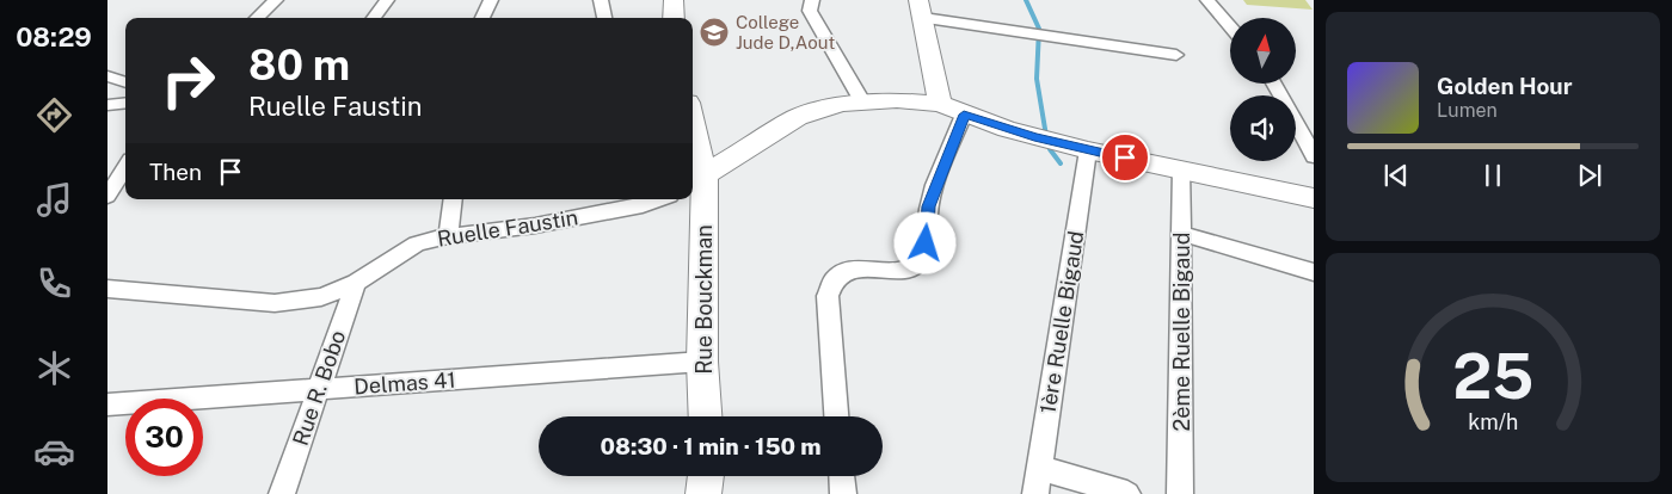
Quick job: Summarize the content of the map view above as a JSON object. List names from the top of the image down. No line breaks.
{"streets":{"street":["Ruelle Faustin","Rue Bouckman","1ère Ruelle Bigaud","2ème Ruelle Bigaud","Delmas 41","Rue R. Bobo"]},"crossings":[["Ruelle Faustin","Rue R. Bobo"],["Rue Bouckman","Delmas 41"],["Delmas 41","Rue R. Bobo"]],"places":{"school or university":["College Jude D,Aout"]},"north":"top","page":{"tabs":"08:29","turn":["80 m","Ruelle Faustin"],"song":["Golden Hour","Lumen"],"then":"Then","limit":"30","trip":"08:30 · 1 min · 150 m","gauge":["25","km/h"]}}
